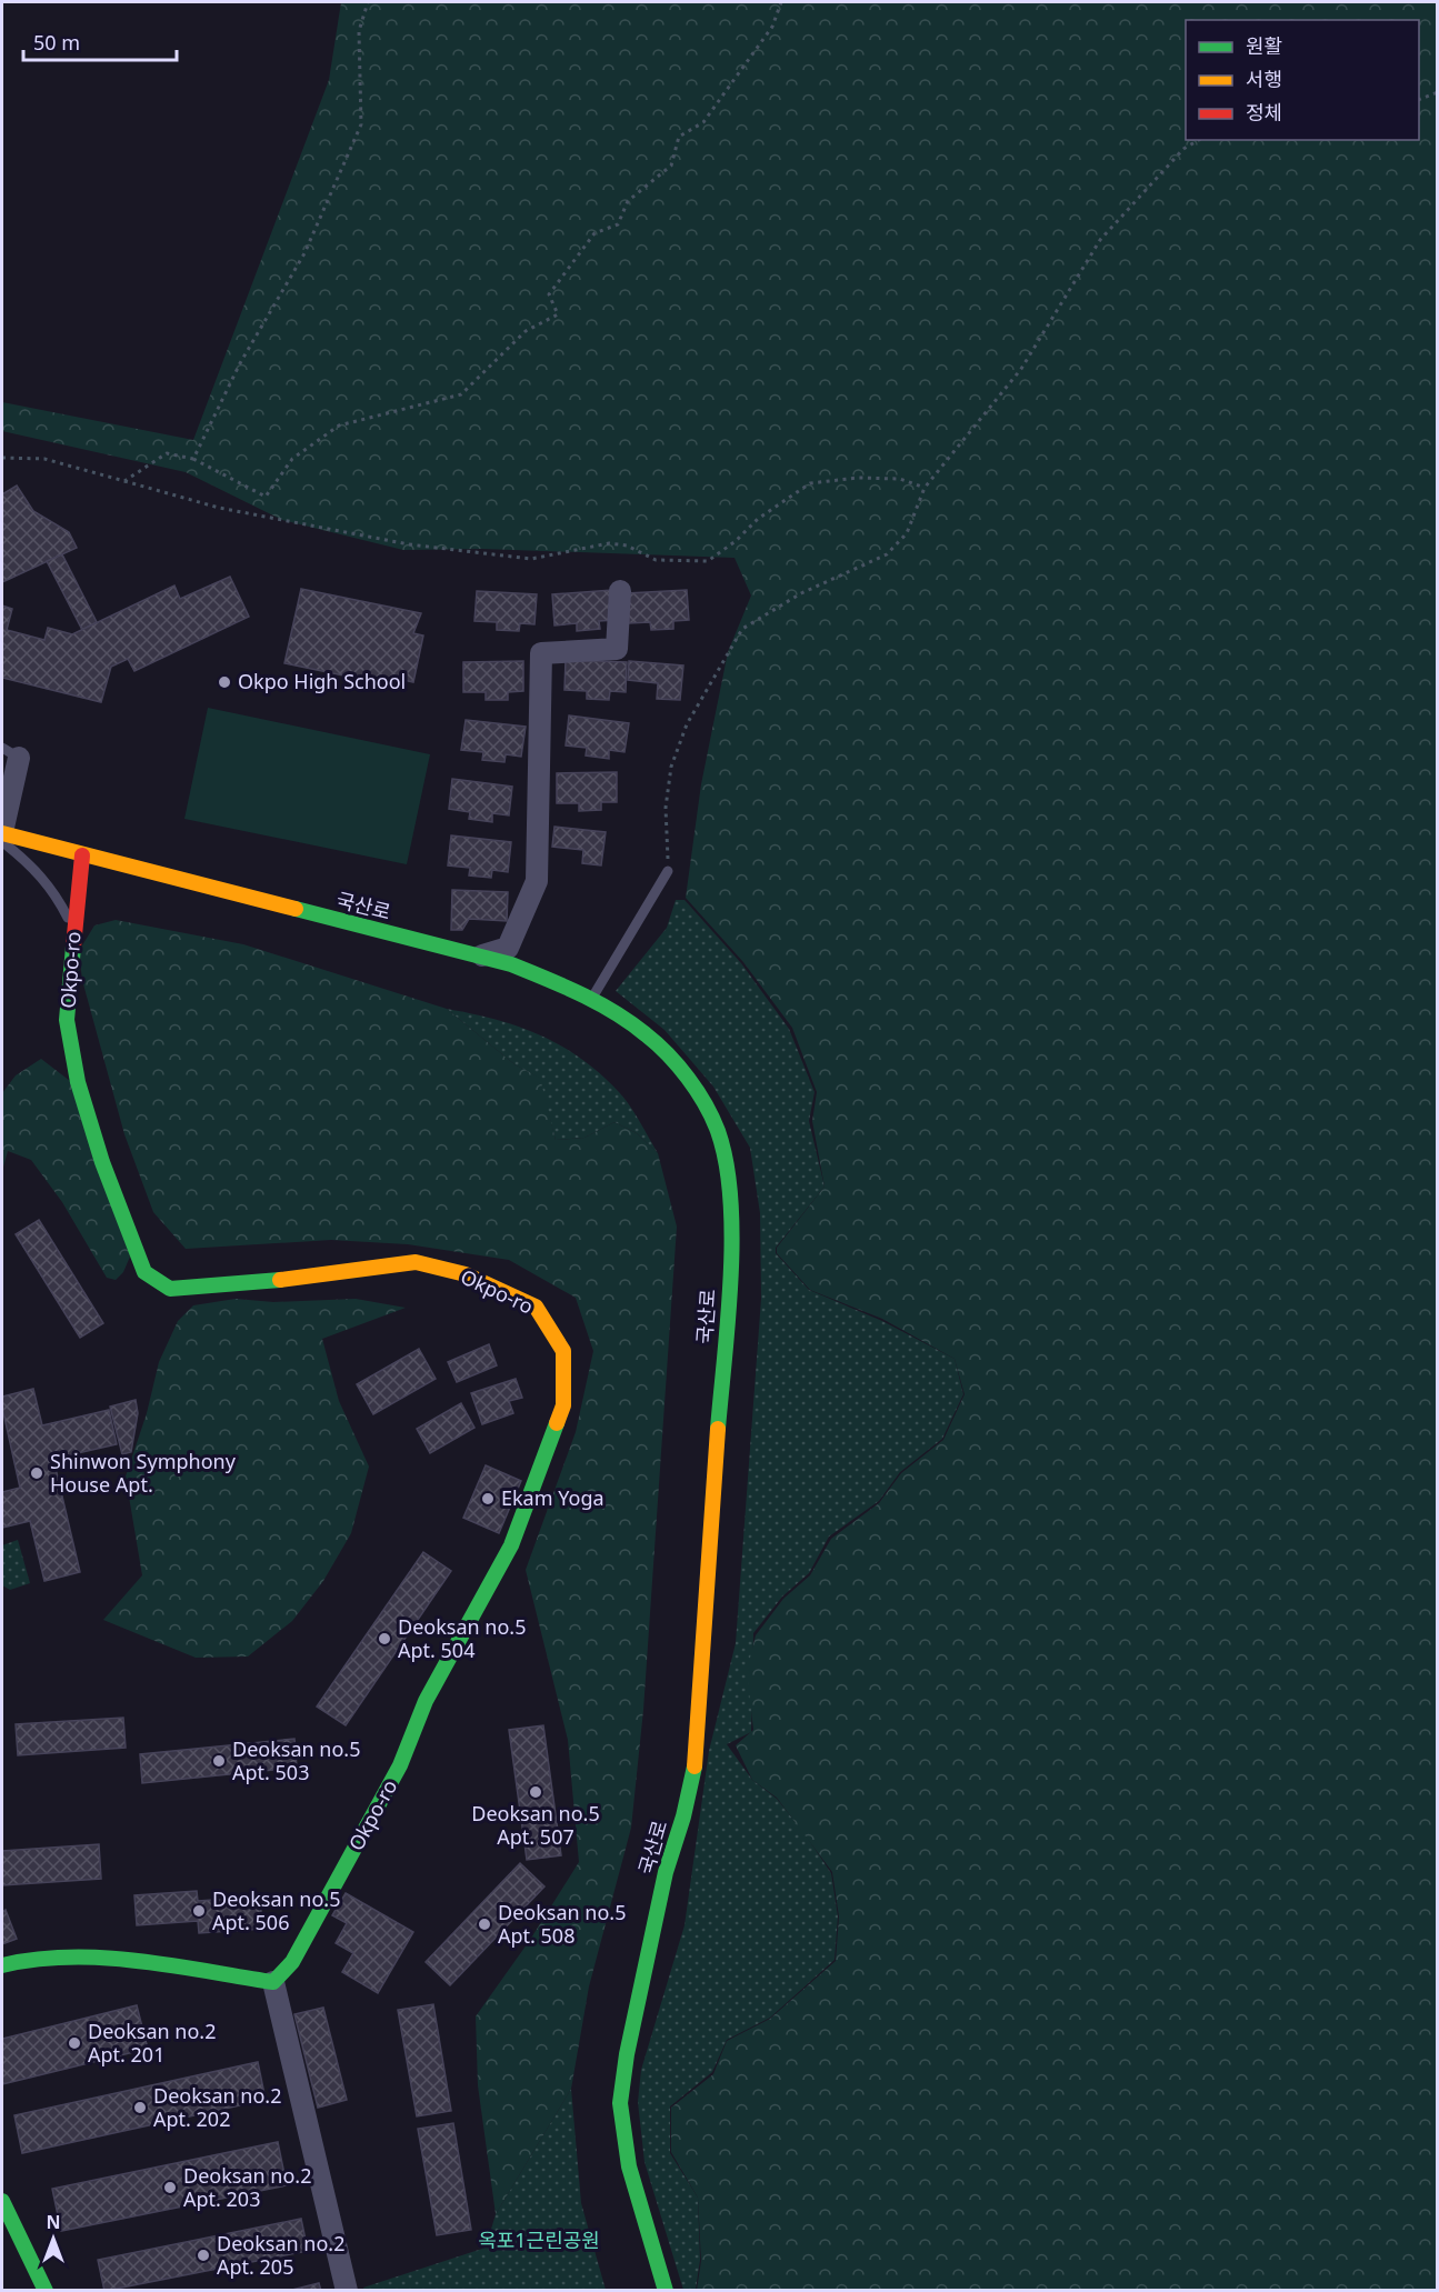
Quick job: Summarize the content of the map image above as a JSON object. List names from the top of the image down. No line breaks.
{"streets":{"street":["국산로","Okpo-ro"]},"crossings":[["국산로","Okpo-ro"]],"parks":["옥포1근린공원"],"places":["Okpo High School","Shinwon Symphony House Apt.","Ekam Yoga","Deoksan no.5 Apt. 504","Deoksan no.5 Apt. 503","Deoksan no.5 Apt. 507","Deoksan no.5 Apt. 506","Deoksan no.5 Apt. 508","Deoksan no.2 Apt. 201","Deoksan no.2 Apt. 202","Deoksan no.2 Apt. 203","Deoksan no.2 Apt. 205"],"legend":["원활","서행","정체"],"scale_bar":"50 m","north":"top"}
